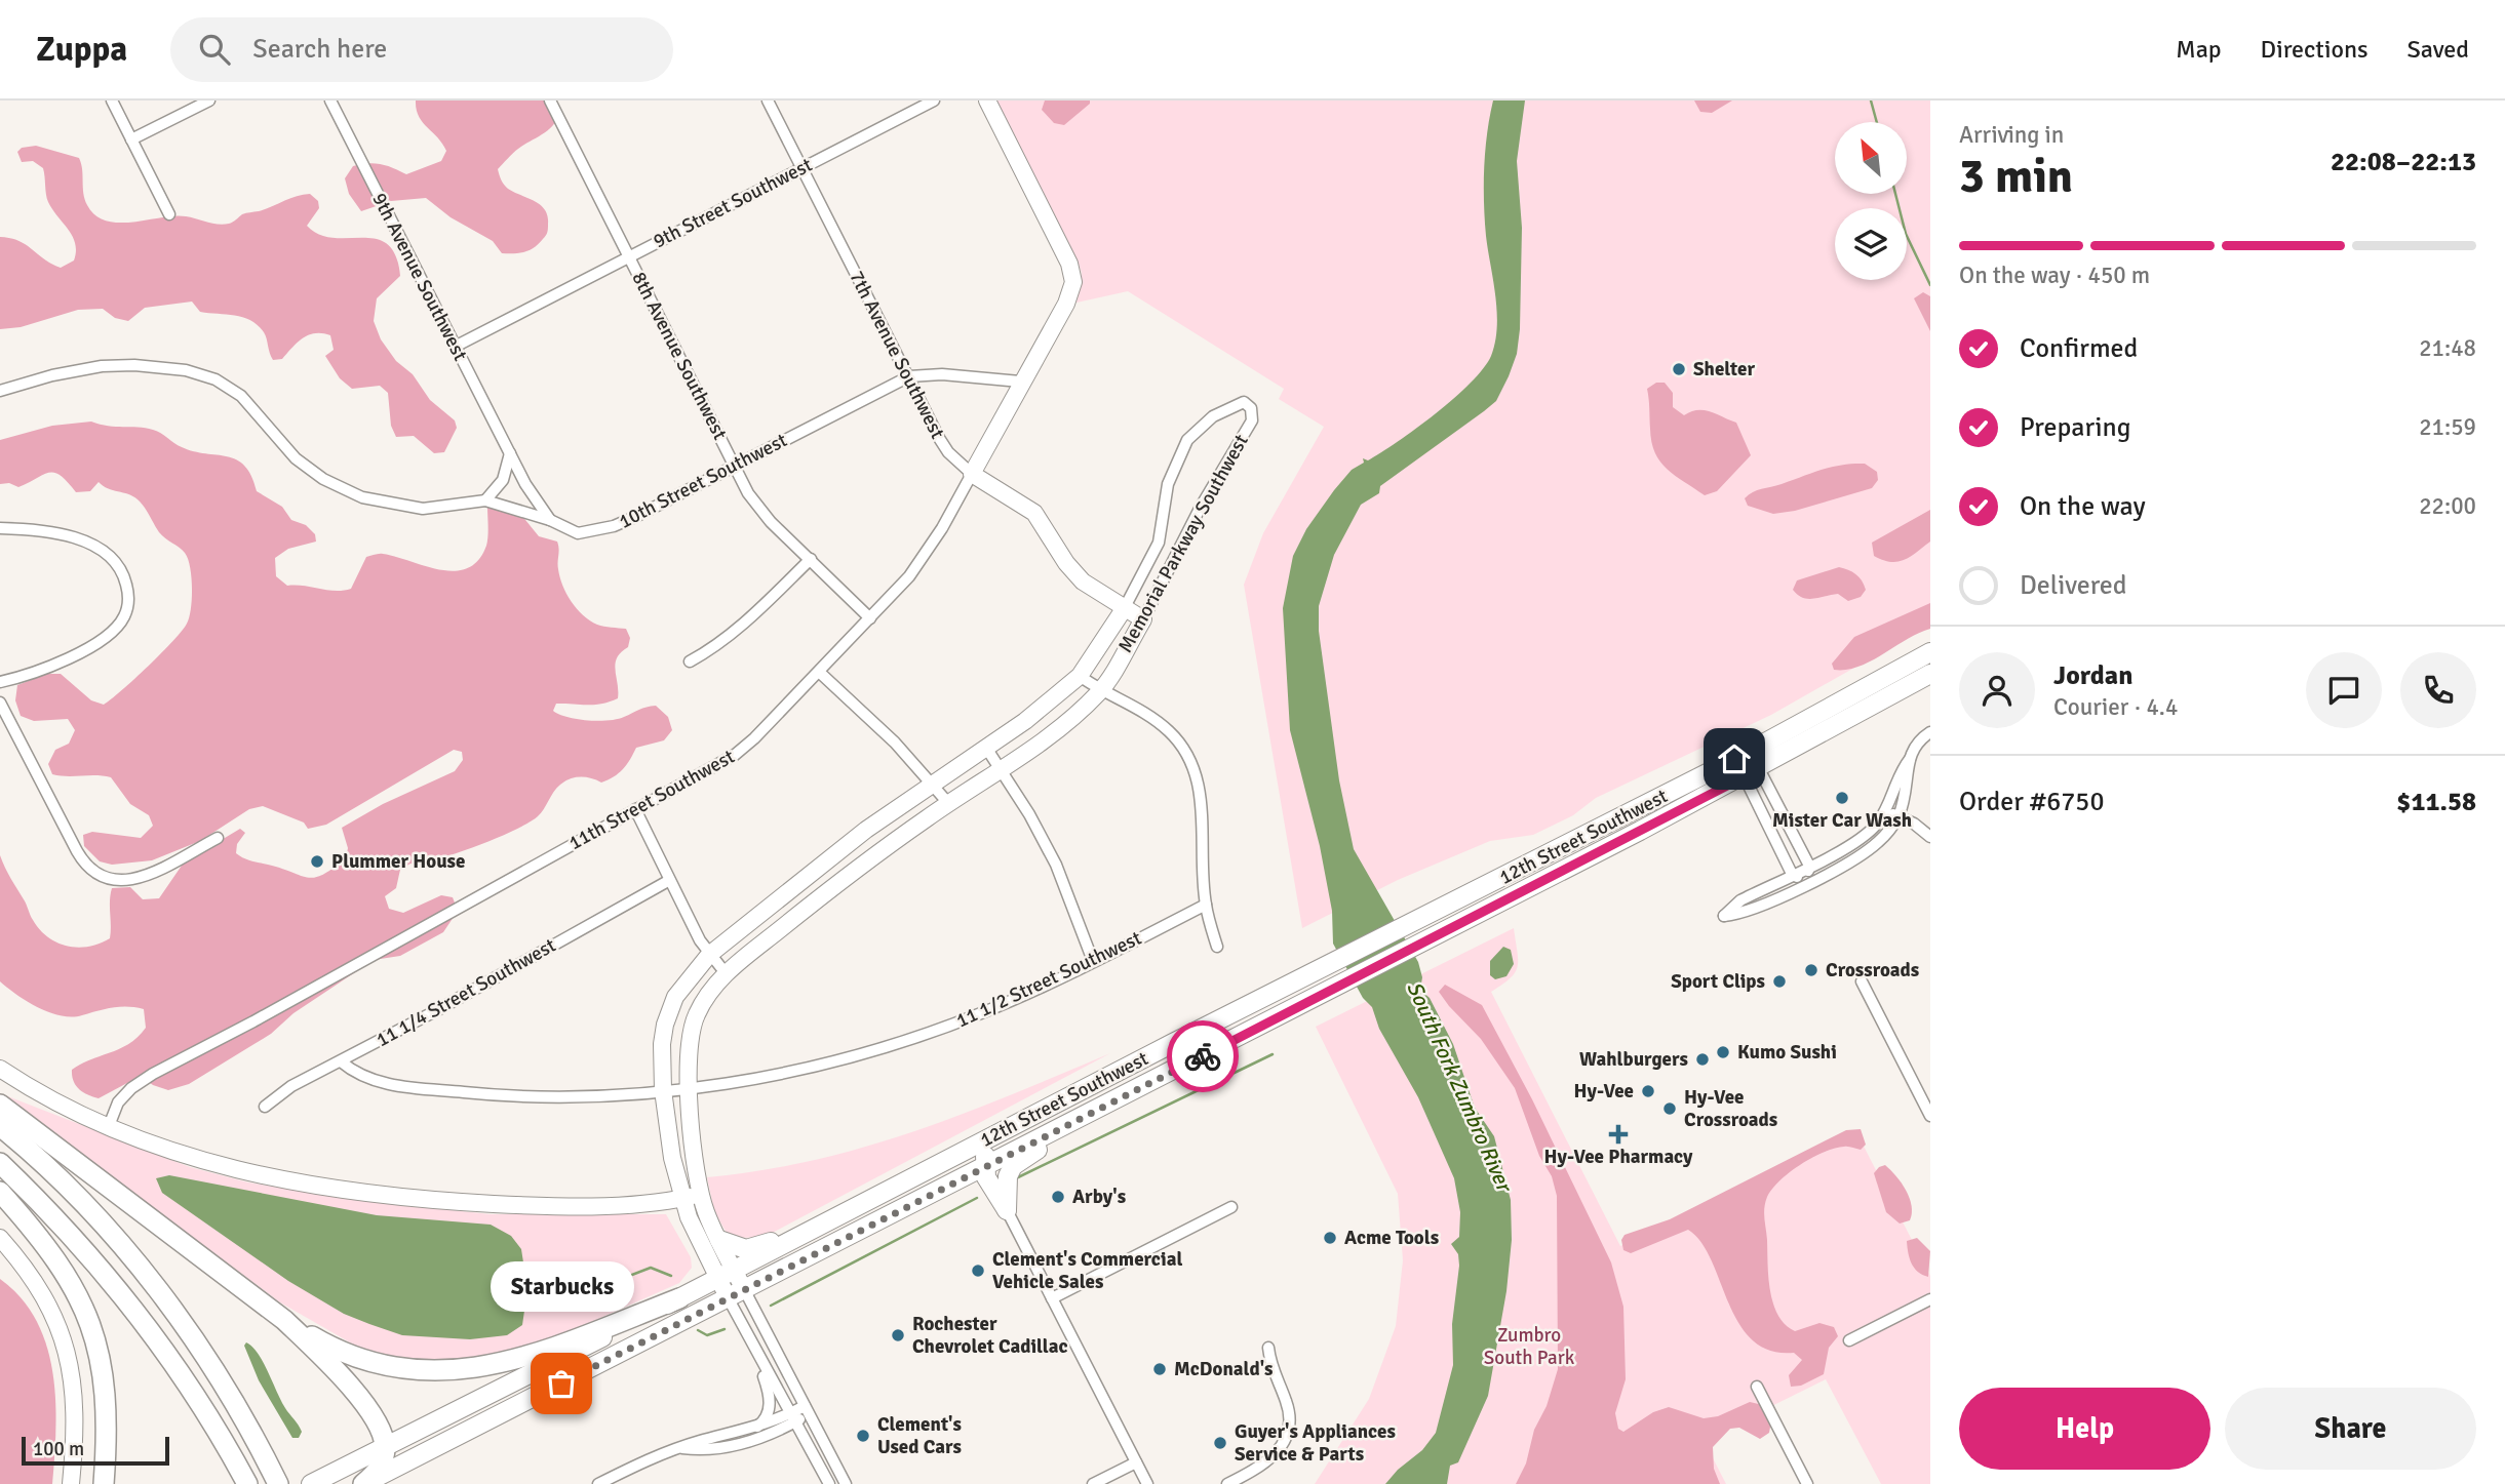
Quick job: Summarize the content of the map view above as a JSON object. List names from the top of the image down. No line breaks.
{"streets":{"main road":["12th Street Southwest"],"street":["9th Street Southwest","9th Avenue Southwest","7th Avenue Southwest","8th Avenue Southwest","10th Street Southwest","Memorial Parkway Southwest","11th Street Southwest","11 1/2 Street Southwest","11 1/4 Street Southwest"]},"crossings":[["9th Street Southwest","9th Avenue Southwest"],["9th Street Southwest","7th Avenue Southwest"],["9th Street Southwest","8th Avenue Southwest"],["9th Avenue Southwest","10th Street Southwest"],["7th Avenue Southwest","10th Street Southwest"],["7th Avenue Southwest","Memorial Parkway Southwest"],["7th Avenue Southwest","11th Street Southwest"],["8th Avenue Southwest","10th Street Southwest"],["8th Avenue Southwest","11th Street Southwest"],["10th Street Southwest","11th Street Southwest"],["Memorial Parkway Southwest","12th Street Southwest"],["Memorial Parkway Southwest","11 1/2 Street Southwest"],["11 1/2 Street Southwest","11 1/4 Street Southwest"]],"water":["South Fork Zumbro River"],"parks":["Zumbro South Park"],"places":{"other":["Shelter","Mister Car Wash","Plummer House","Crossroads","Sport Clips","Kumo Sushi","Wahlburgers","Hy-Vee","Hy-Vee Crossroads","Arby's","Acme Tools","Clement's Commercial Vehicle Sales","Rochester Chevrolet Cadillac","McDonald's","Starbucks","Clement's Used Cars","Guyer's Appliances Service & Parts"],"health":["Hy-Vee Pharmacy"]},"scale_bar":"100 m","north":"top left","page":{"header":"Zuppa","search":"Search here","nav":["Map","Directions","Saved"],"heading":["3 min","Arriving in","22:08–22:13"],"panel":["Jordan","Courier · 4.4","Order #6750","$11.58"],"bar":"On the way · 450 m","list":[["Confirmed","21:48"],["Preparing","21:59"],["On the way","22:00"],"Delivered"],"bubble":"Starbucks","buttons":["Help","Share"],"scale":"100 m"}}
